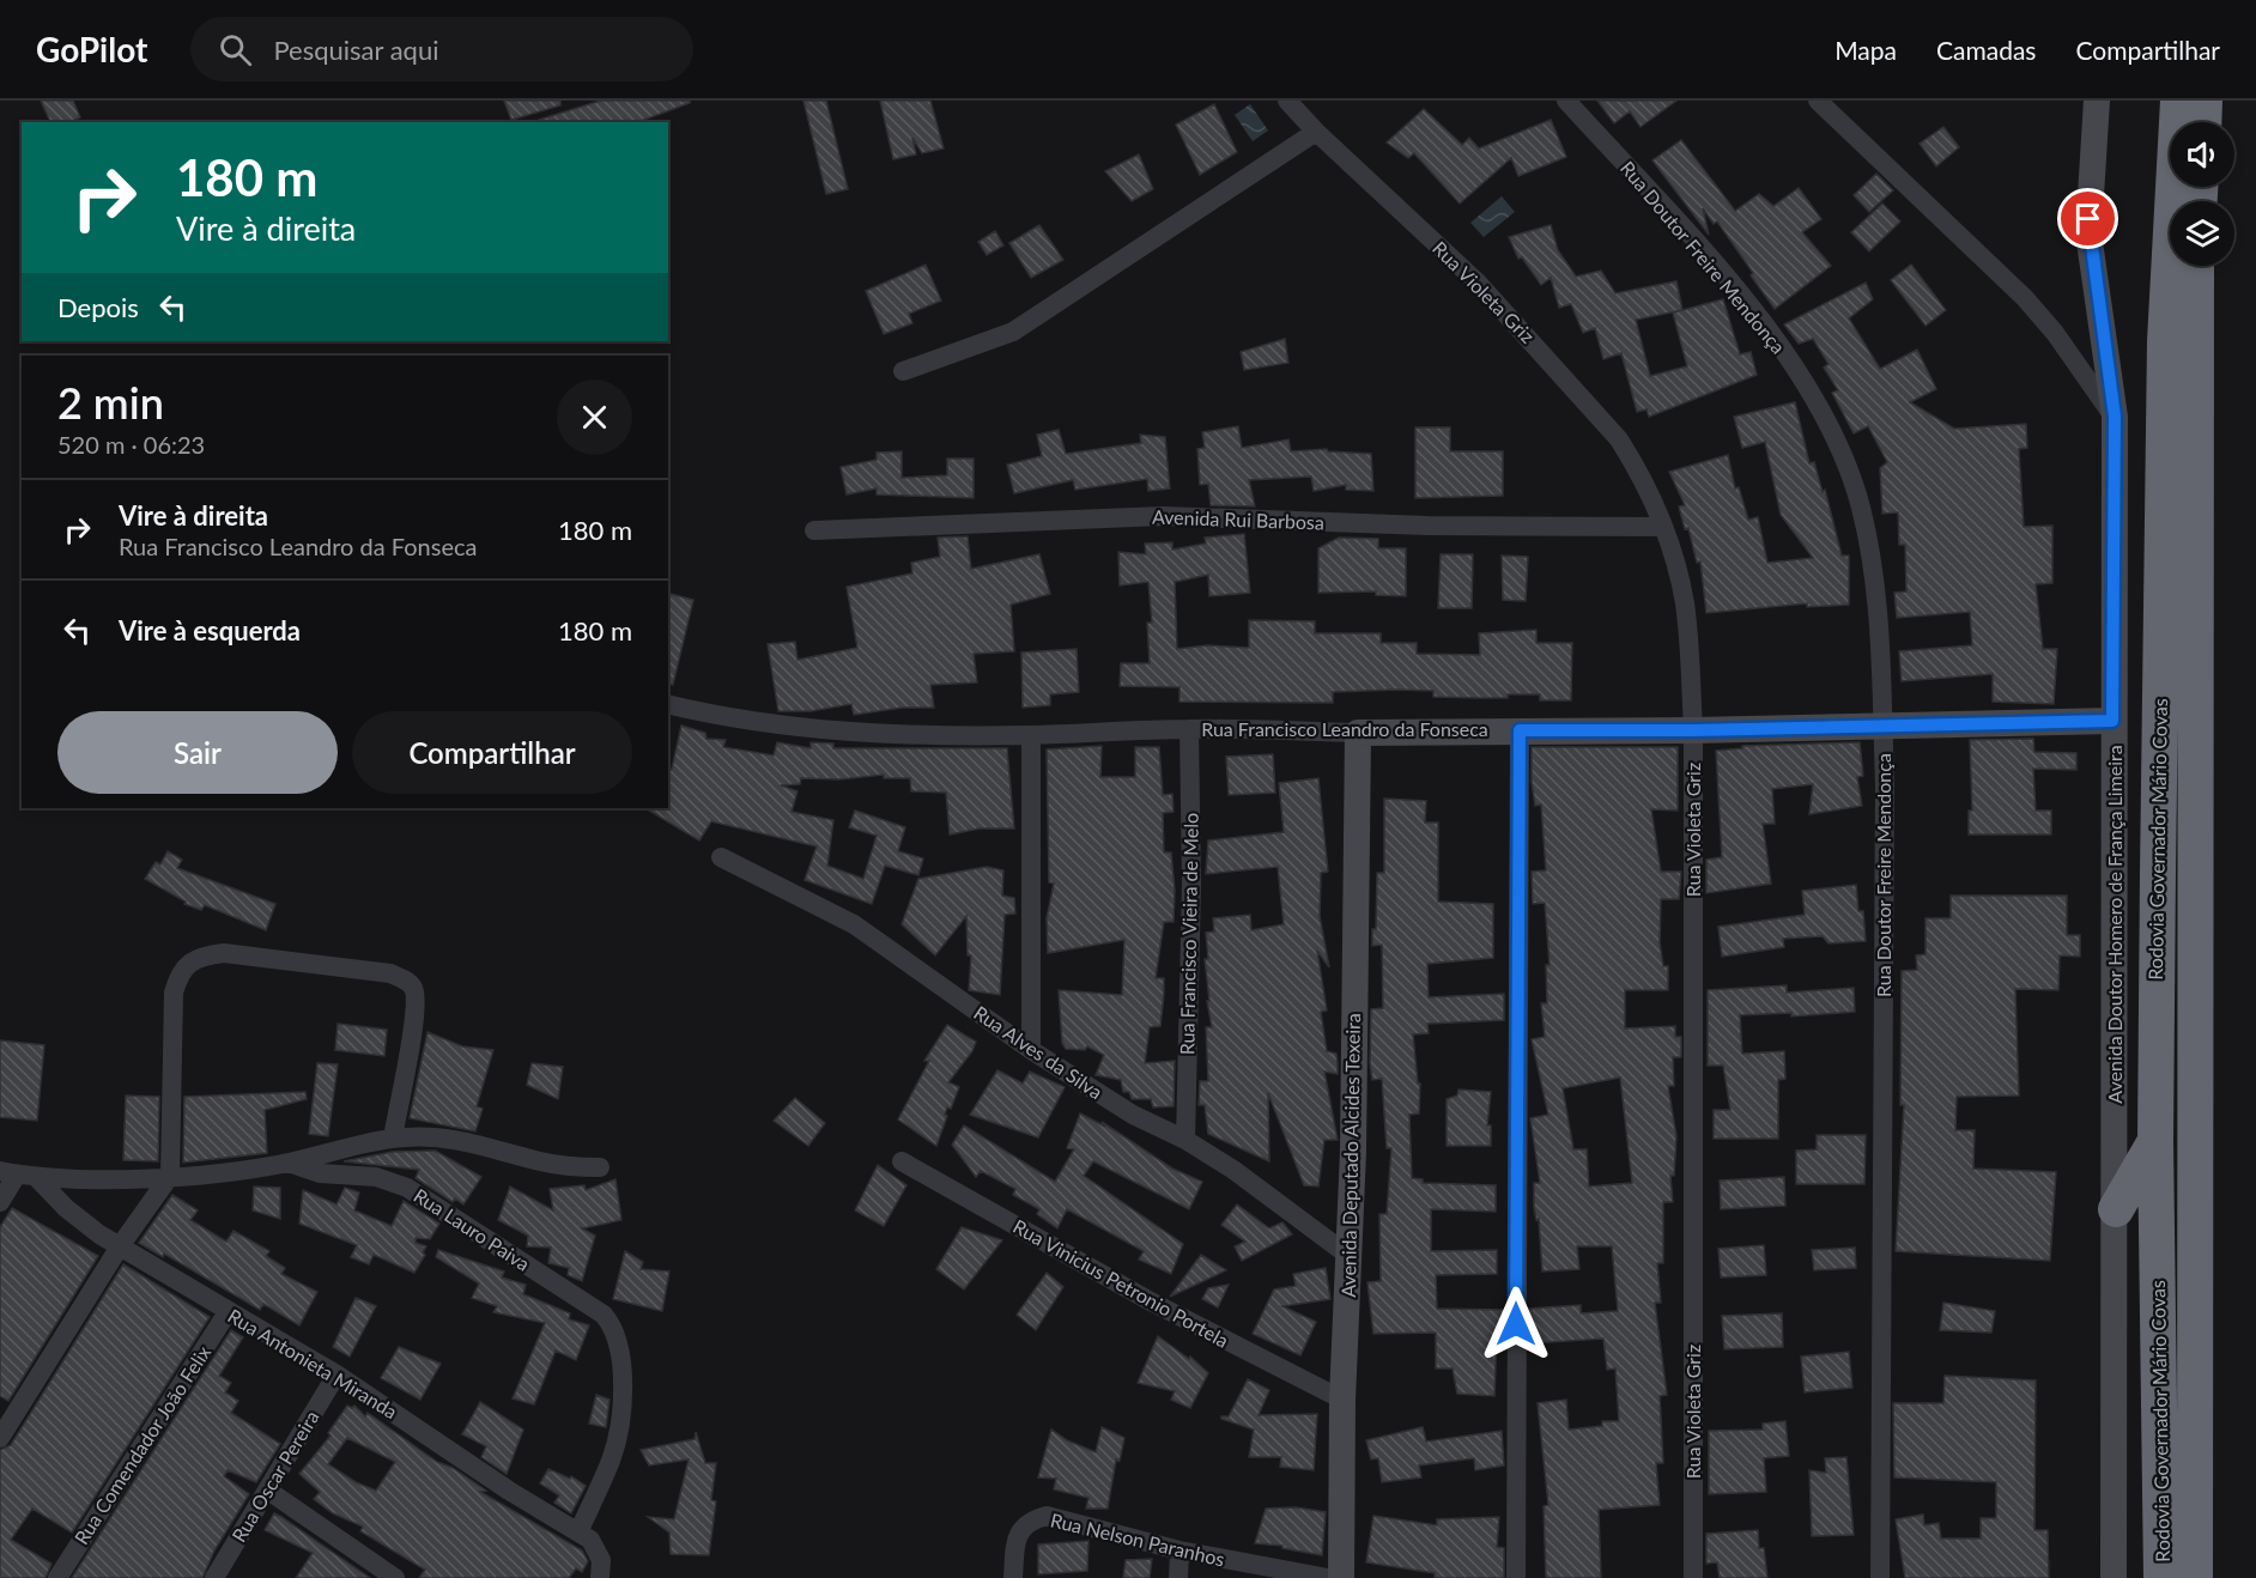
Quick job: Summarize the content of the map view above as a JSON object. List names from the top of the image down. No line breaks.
{"streets":{"highway":["Rodovia Governador Mário Covas"],"main road":["Rua Francisco Leandro da Fonseca","Avenida Doutor Homero de França Limeira","Avenida Deputado Alcides Texeira"],"street":["Rua Doutor Freire Mendonça","Rua Violeta Griz","Avenida Rui Barbosa","Rua Francisco Vieira de Melo","Rua Alves da Silva","Rua Lauro Paiva","Rua Vinicius Petronio Portela","Rua Antonieta Miranda","Rua Comendador João Felix","Rua Oscar Pereira","Rua Nelson Paranhos"]},"crossings":[["Rua Doutor Freire Mendonça","Rua Francisco Leandro da Fonseca"],["Rua Violeta Griz","Avenida Rui Barbosa"],["Rua Violeta Griz","Rua Francisco Leandro da Fonseca"],["Rua Francisco Leandro da Fonseca","Avenida Doutor Homero de França Limeira"],["Rua Francisco Leandro da Fonseca","Rua Francisco Vieira de Melo"],["Rua Francisco Leandro da Fonseca","Avenida Deputado Alcides Texeira"],["Rua Francisco Vieira de Melo","Rua Alves da Silva"],["Rua Alves da Silva","Avenida Deputado Alcides Texeira"],["Avenida Deputado Alcides Texeira","Rua Vinicius Petronio Portela"],["Rua Lauro Paiva","Rua Antonieta Miranda"],["Rua Antonieta Miranda","Rua Comendador João Felix"],["Rua Antonieta Miranda","Rua Oscar Pereira"]],"page":{"header":"GoPilot","search":"Pesquisar aqui","nav":["Mapa","Camadas","Compartilhar"],"turn":["180 m","Vire à direita"],"then":"Depois","heading":["2 min","520 m · 06:23"],"list":[{"name":"Vire à direita","note":"Rua Francisco Leandro da Fonseca","value":"180 m"},{"name":"Vire à esquerda","value":"180 m"}],"buttons":["Sair","Compartilhar"]}}
